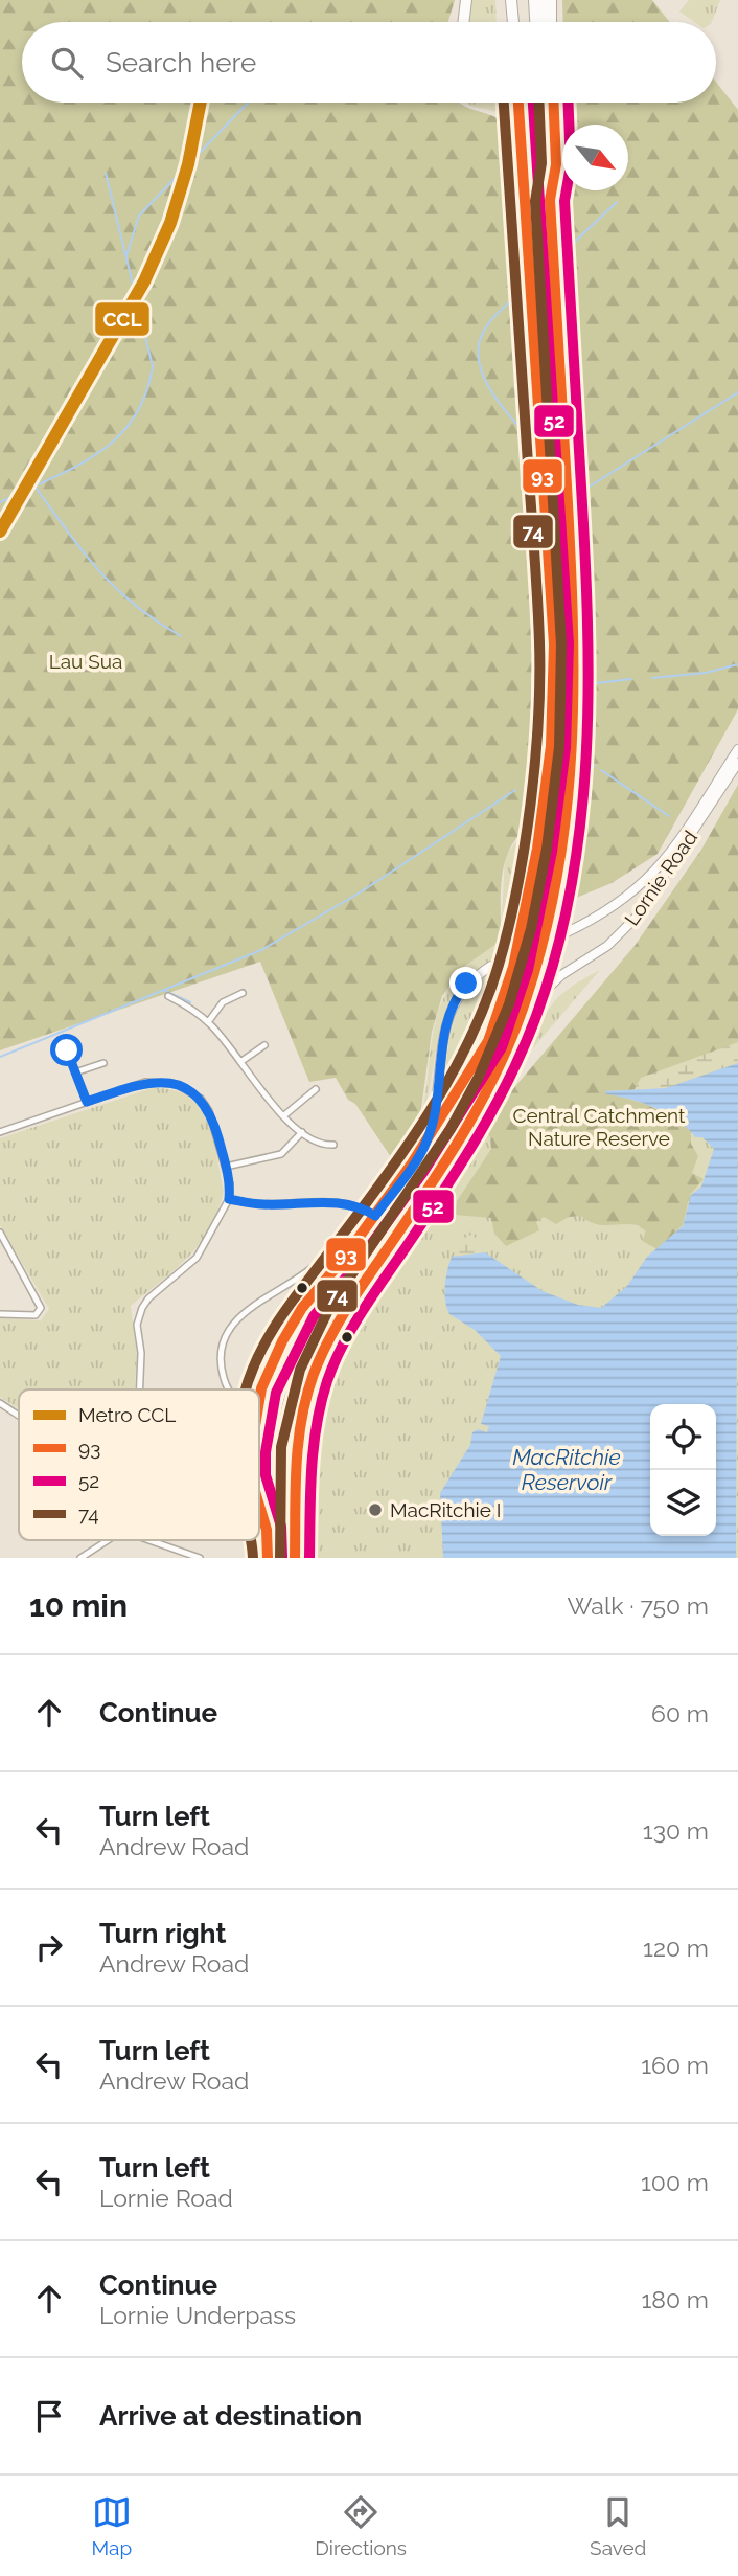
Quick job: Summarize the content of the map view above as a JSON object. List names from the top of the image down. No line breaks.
{"streets":{"street":["Lornie Road"]},"water":["MacRitchie Reservoir"],"parks":["Lau Sua","Central Catchment Nature Reserve"],"places":["MacRitchie I"],"lines":["metro line CCL","transit line 93","transit line 52","transit line 74"],"legend":["Metro CCL","93","52","74"],"north":"bottom right","page":{"search":"Search here","heading":["10 min","Walk · 750 m"],"list":[["Continue","60 m"],["Turn left","Andrew Road","130 m"],["Turn right","Andrew Road","120 m"],["Turn left","Andrew Road","160 m"],["Turn left","Lornie Road","100 m"],["Continue","Lornie Underpass","180 m"],"Arrive at destination"],"nav":["Map","Directions","Saved"]}}
